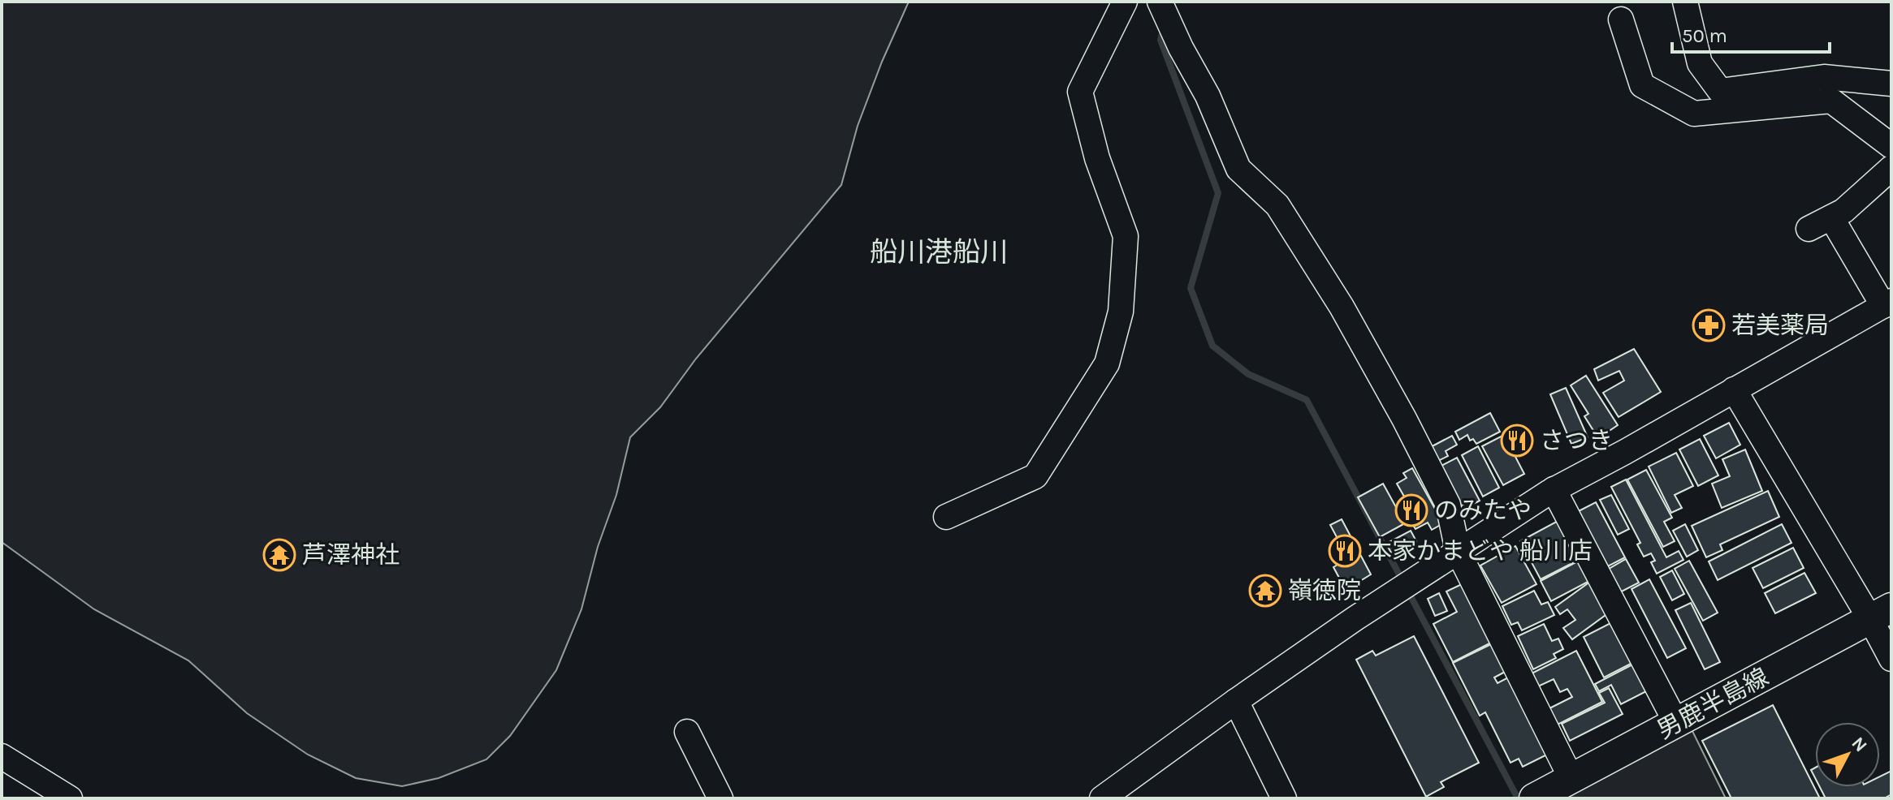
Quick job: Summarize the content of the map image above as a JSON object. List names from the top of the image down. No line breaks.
{"streets":{"main road":["男鹿半島線"]},"districts":["船川港船川"],"places":{"pharmacy":["若美薬局"],"restaurant":["さつき","のみたや","本家かまどや 船川店"],"temple":["芦澤神社","嶺徳院"]},"scale_bar":"50 m","north":"top right"}
